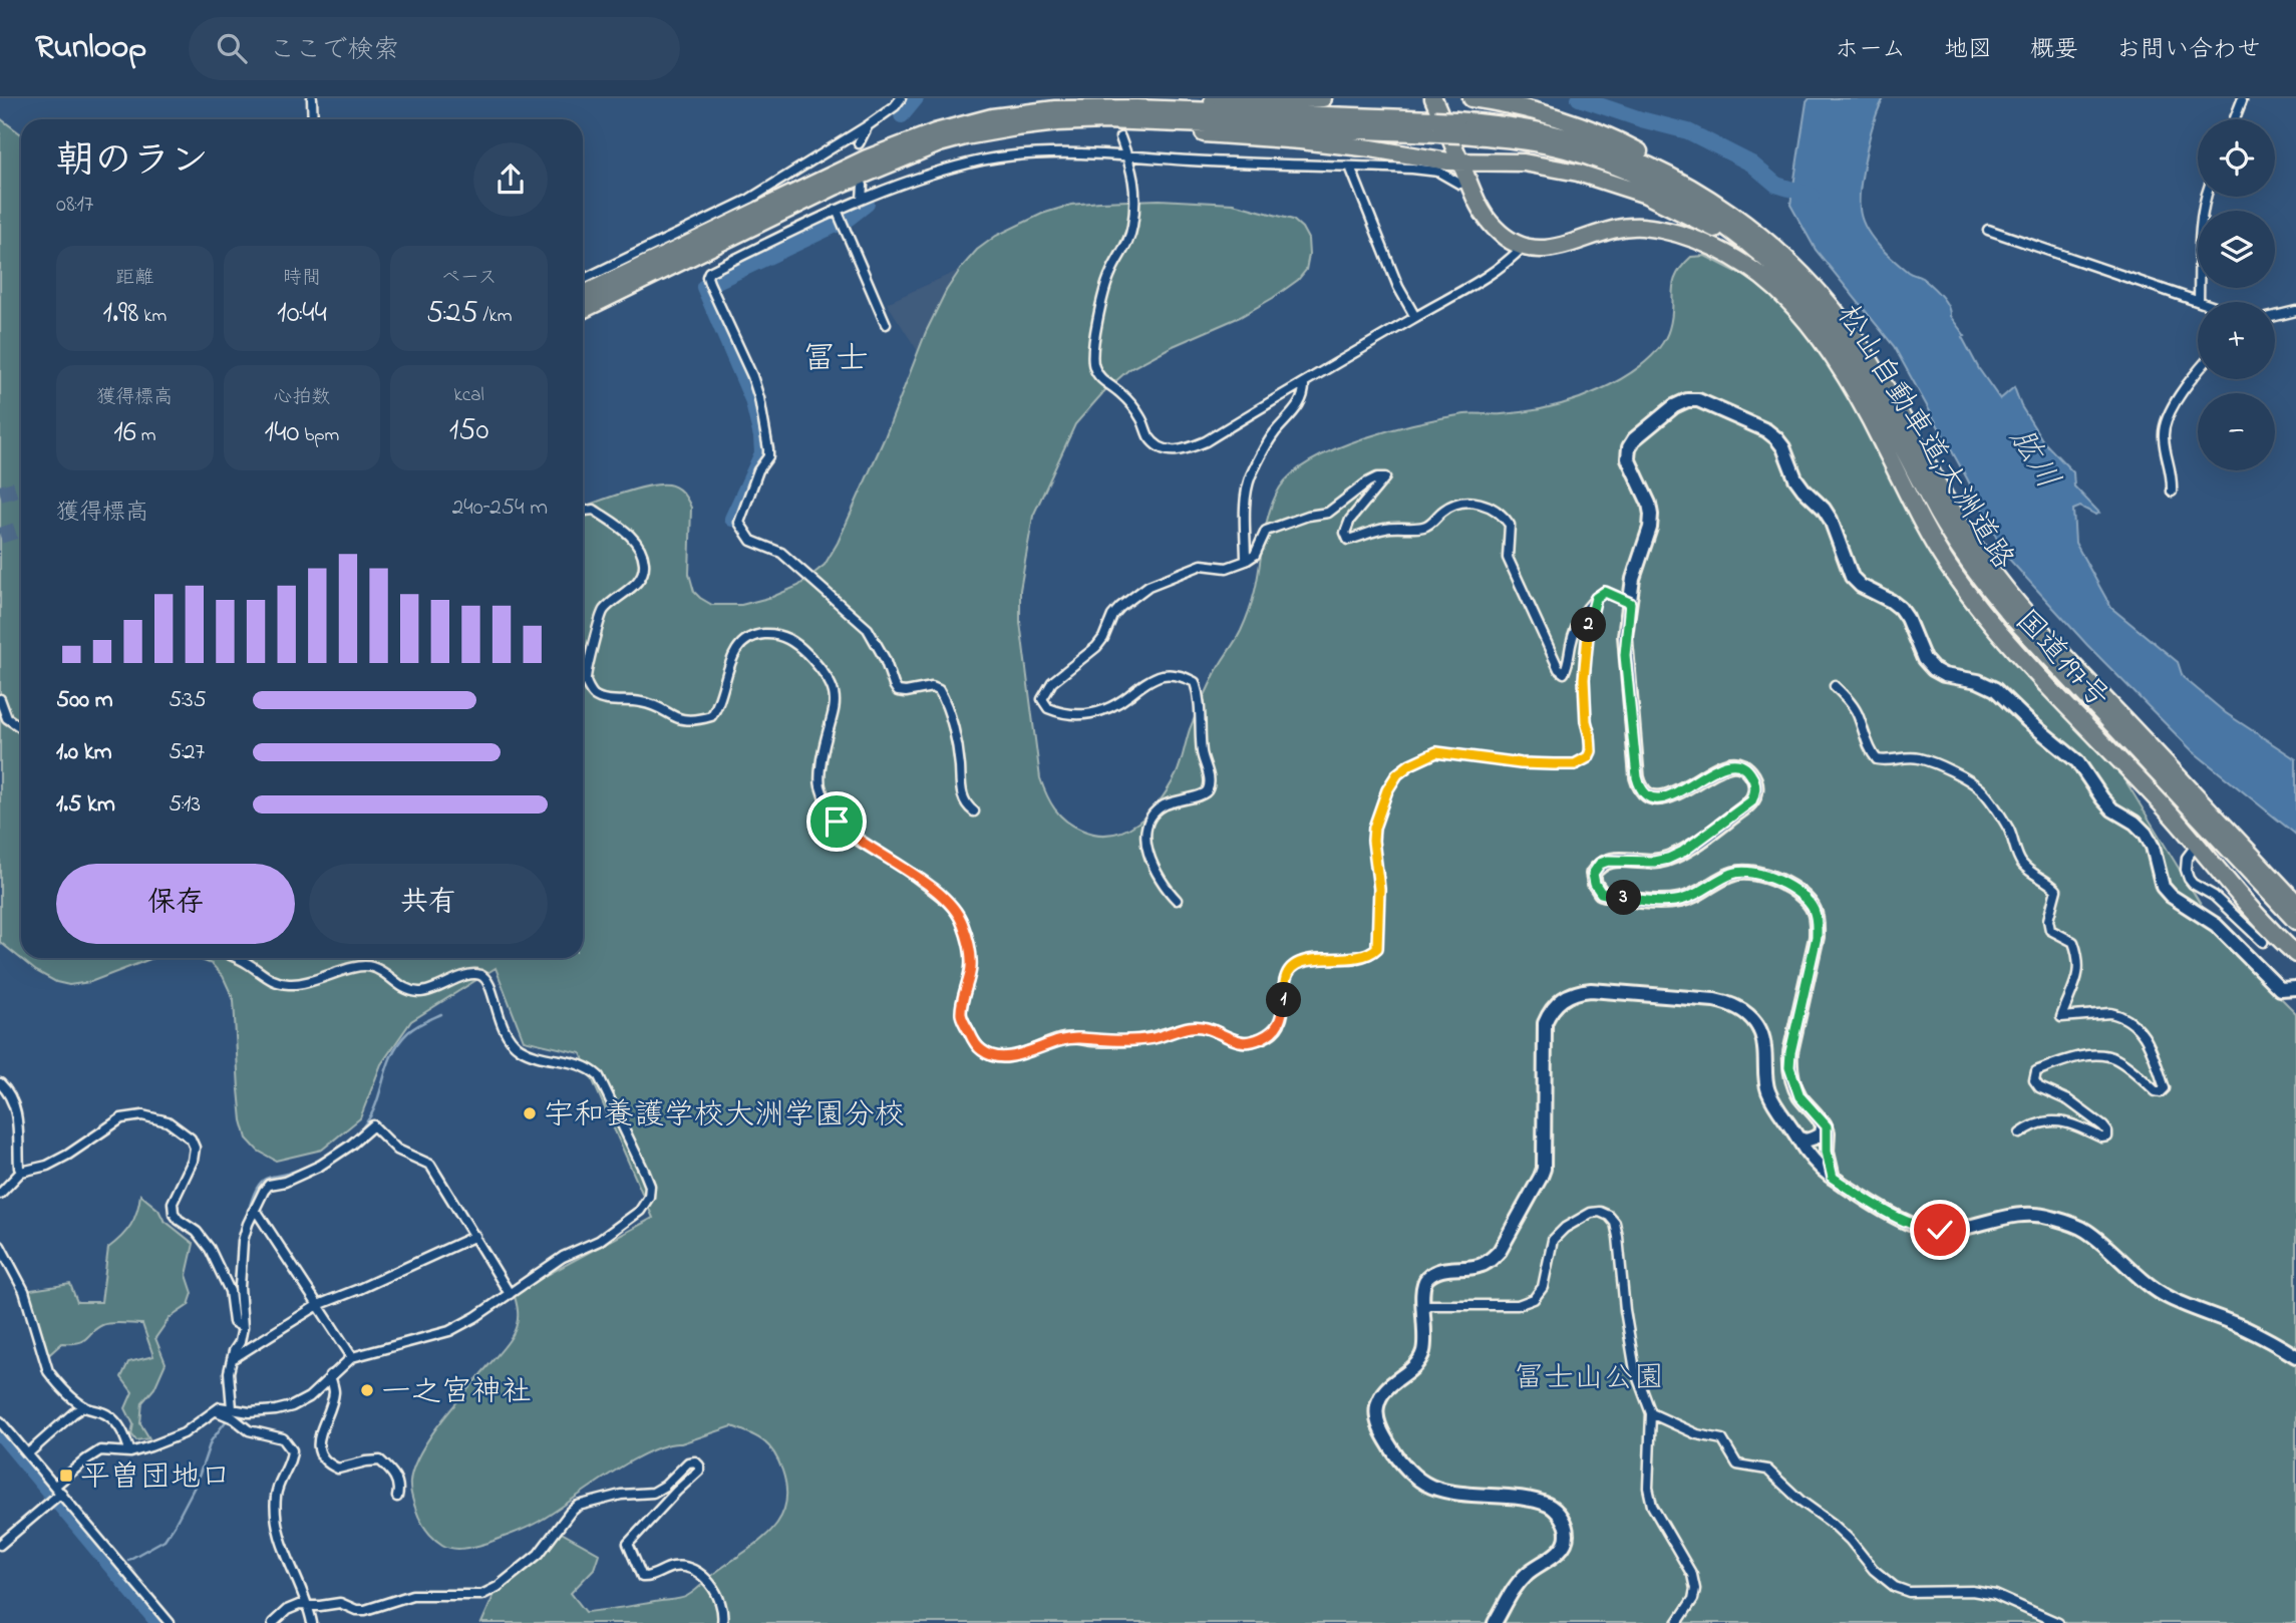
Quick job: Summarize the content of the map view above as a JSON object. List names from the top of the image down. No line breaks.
{"streets":{"highway":["松山自動車道;大洲道路","国道197号"]},"districts":["冨士"],"water":["肱川"],"parks":["冨士山公園"],"places":{"other":["宇和養護学校大洲学園分校","一之宮神社"],"transit":["平曽団地口"]},"page":{"header":"Runloop","search":"ここで検索","nav":["ホーム","地図","概要","お問い合わせ"],"map_buttons":["+","−"],"heading":["朝のラン","08:17"],"stats":[["距離","1.98 km"],["時間","10:44"],["ペース","5:25 /km"],["獲得標高","16 m"],["心拍数","140 bpm"],["kcal","150"]],"chart":["獲得標高","240–254 m"],"pins":["2","3","1"],"list":[{"name":"500 m","note":"5:35"},{"name":"1.0 km","note":"5:27"},{"name":"1.5 km","note":"5:13"}],"buttons":["保存","共有"]}}
